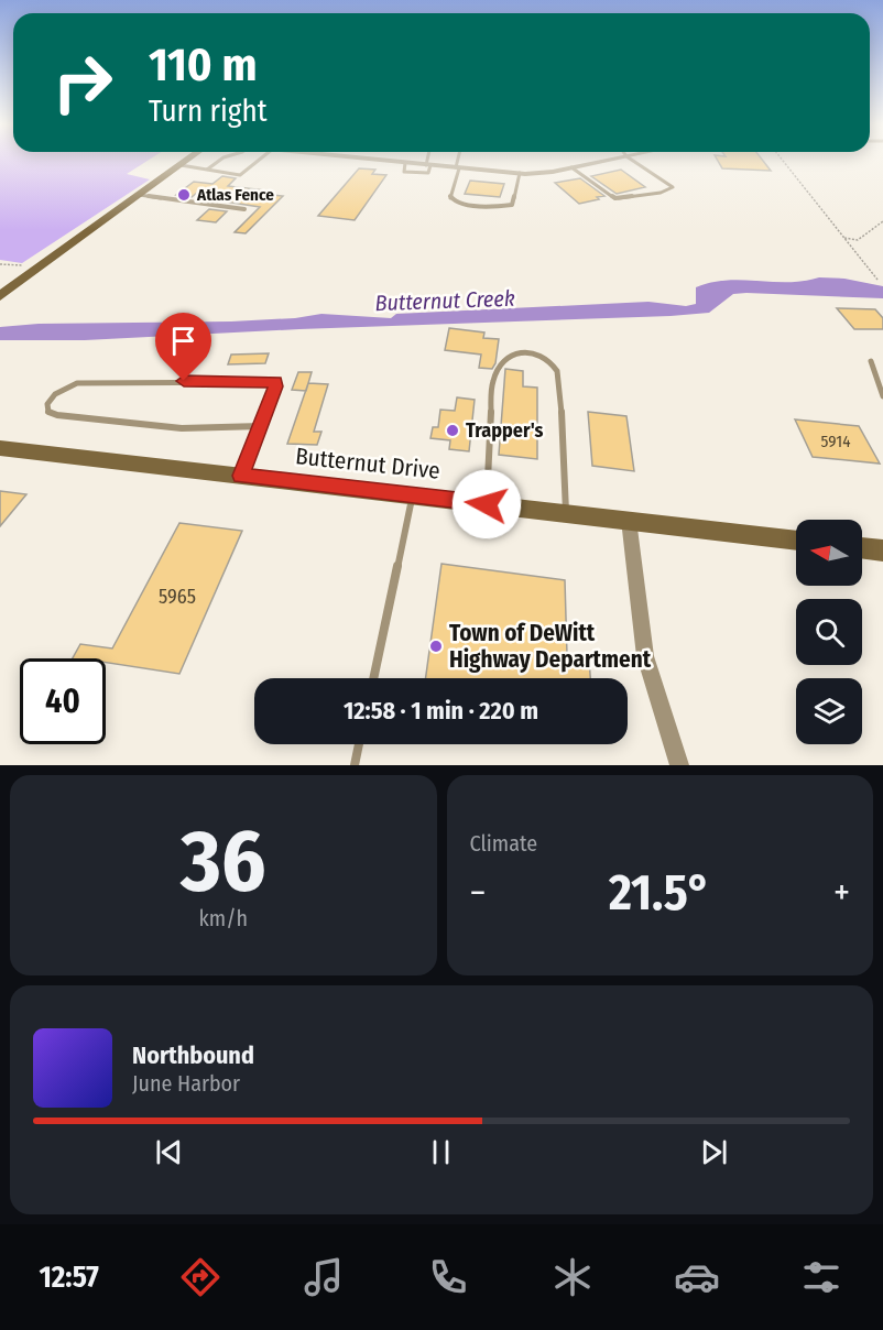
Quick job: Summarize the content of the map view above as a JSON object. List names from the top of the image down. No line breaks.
{"streets":{"street":["Butternut Drive"]},"water":["Butternut Creek"],"places":["Atlas Fence","Trapper's","Town of DeWitt Highway Department"],"house_numbers":["5914","5965"],"north":"left","page":{"turn":["110 m","Turn right"],"limit":"40","trip":"12:58 · 1 min · 220 m","tile":[["36","km/h"],"Climate"],"heat":["−","21.5°","+"],"song":["Northbound","June Harbor"],"tabs":"12:57"}}
